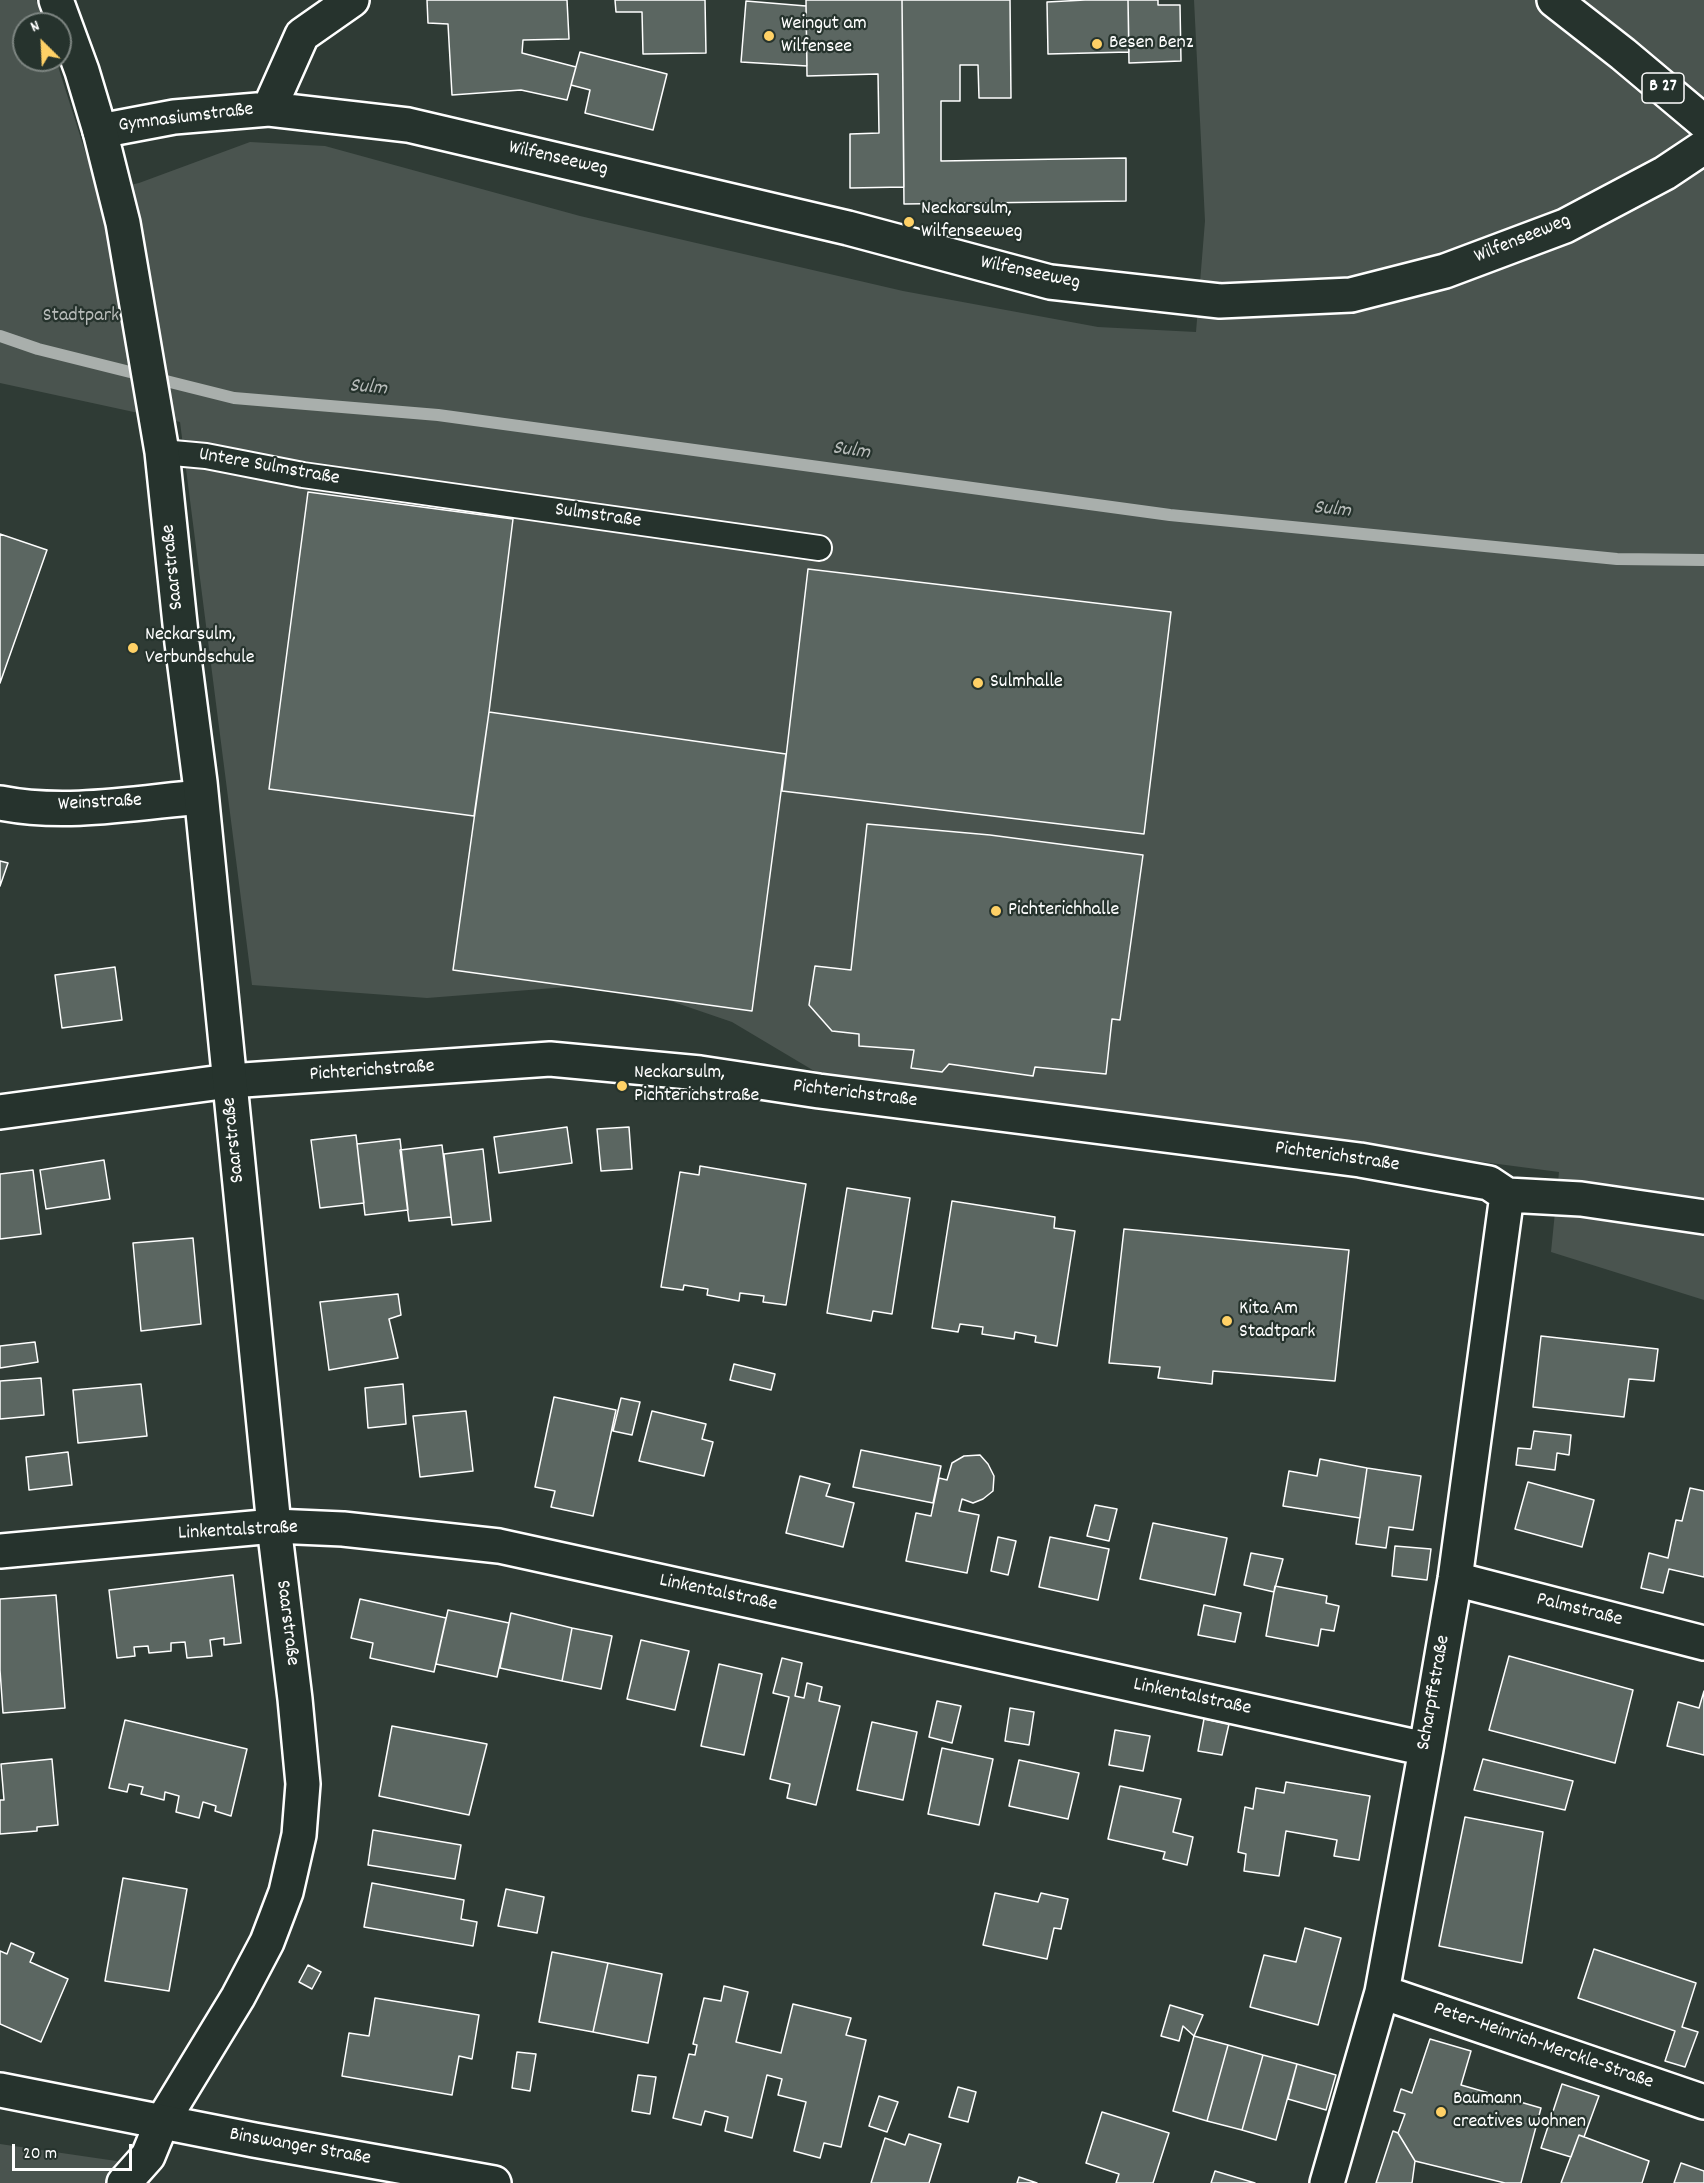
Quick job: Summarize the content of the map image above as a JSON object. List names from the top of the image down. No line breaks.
{"streets":{"main road":["B 27","Gymnasiumstraße","Wilfenseeweg","Saarstraße","Weinstraße","Pichterichstraße","Linkentalstraße","Palmstraße","Scharpffstraße","Peter-Heinrich-Merckle-Straße","Binswanger Straße"],"lane":["Untere Sulmstraße","Sulmstraße"]},"crossings":[["Gymnasiumstraße","Wilfenseeweg"],["Gymnasiumstraße","Saarstraße"],["Untere Sulmstraße","Sulmstraße"],["Untere Sulmstraße","Saarstraße"],["Saarstraße","Weinstraße"],["Saarstraße","Pichterichstraße"],["Saarstraße","Linkentalstraße"],["Saarstraße","Binswanger Straße"],["Pichterichstraße","Scharpffstraße"],["Linkentalstraße","Scharpffstraße"],["Palmstraße","Scharpffstraße"],["Scharpffstraße","Peter-Heinrich-Merckle-Straße"]],"water":["Sulm"],"parks":["Stadtpark"],"places":["Weingut am Wilfensee","Besen Benz","Neckarsulm, Wilfenseeweg","Neckarsulm, Verbundschule","Sulmhalle","Pichterichhalle","Neckarsulm, Pichterichstraße","Kita Am Stadtpark","Baumann creatives wohnen"],"scale_bar":"20 m","north":"top left"}
